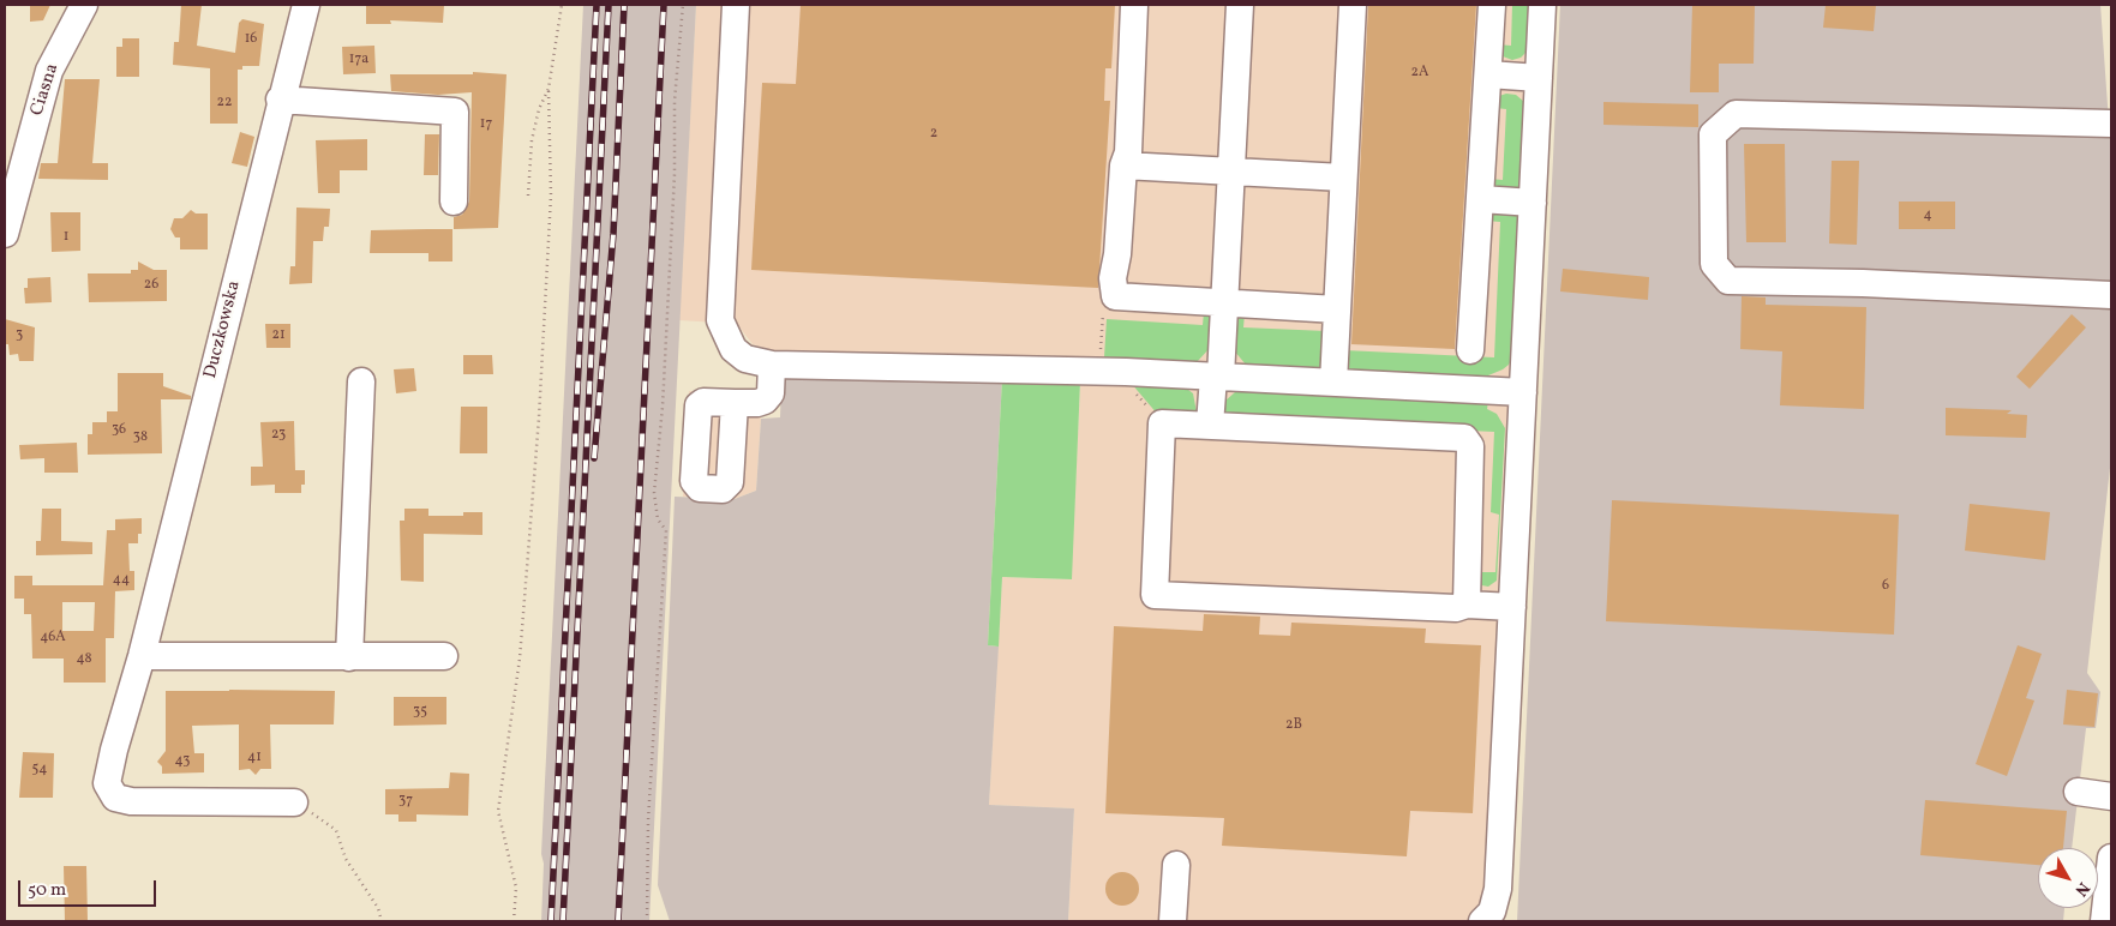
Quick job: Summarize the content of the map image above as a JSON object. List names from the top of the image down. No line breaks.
{"streets":{"street":["Ciasna","Duczkowska"]},"house_numbers":["16","17a","2A","22","17","2","4","1","26","3","21","36","23","38","44","6","46A","48","35","2B","41","43","54","37"],"scale_bar":"50 m","north":"bottom right"}
